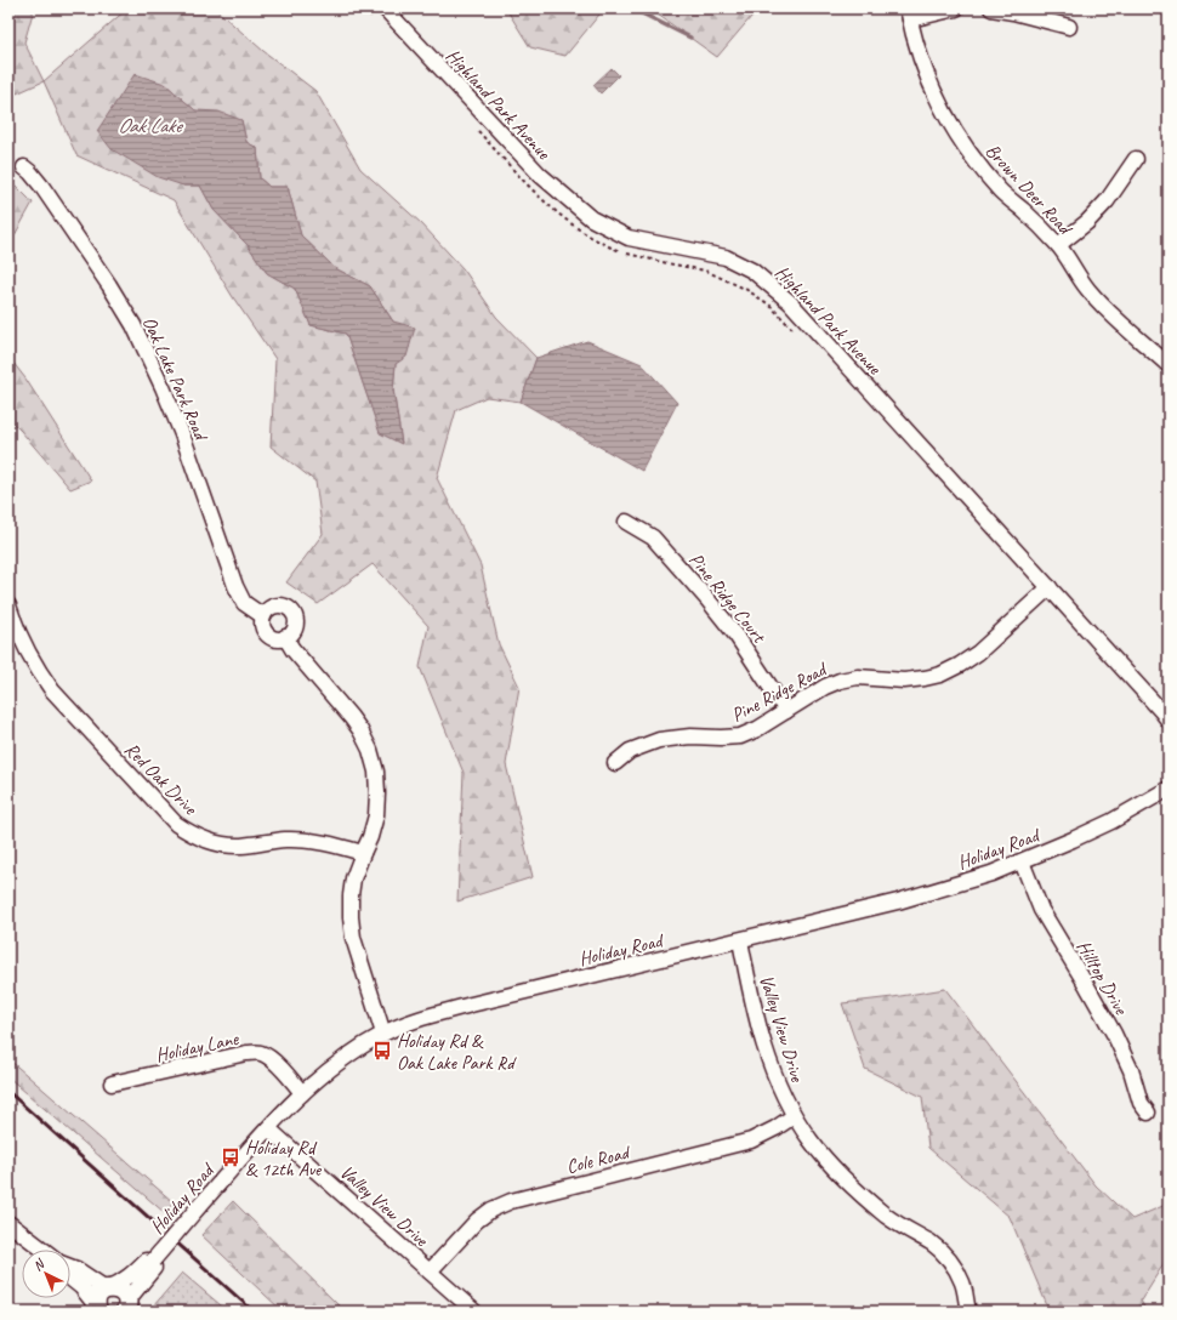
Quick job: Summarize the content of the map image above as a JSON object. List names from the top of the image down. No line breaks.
{"streets":{"street":["Highland Park Avenue","Brown Deer Road","Oak Lake Park Road","Pine Ridge Court","Pine Ridge Road","Red Oak Drive","Holiday Road","Hilltop Drive","Valley View Drive","Holiday Lane","Cole Road"]},"crossings":[["Highland Park Avenue","Pine Ridge Road"],["Pine Ridge Court","Pine Ridge Road"],["Holiday Road","Hilltop Drive"],["Holiday Road","Valley View Drive"],["Holiday Road","Holiday Lane"],["Valley View Drive","Cole Road"]],"water":["Oak Lake"],"places":{"bus stop":["Holiday Rd & Oak Lake Park Rd","Holiday Rd & 12th Ave"]},"north":"top left"}
